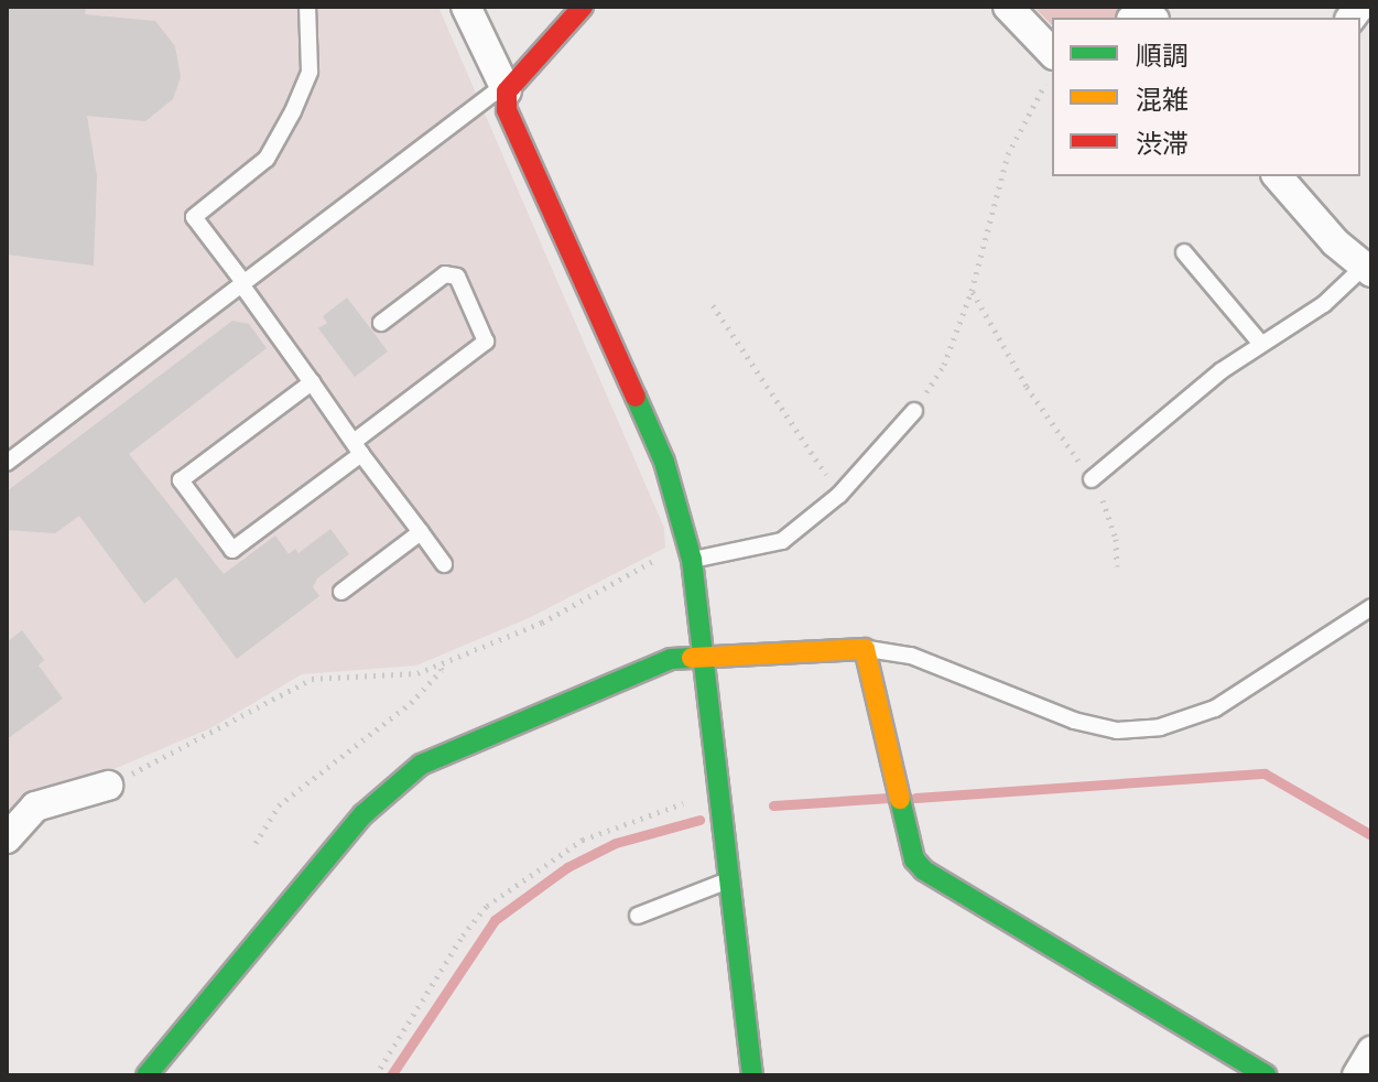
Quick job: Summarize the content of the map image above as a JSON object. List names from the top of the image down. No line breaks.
{"legend":["順調","混雑","渋滞"]}
